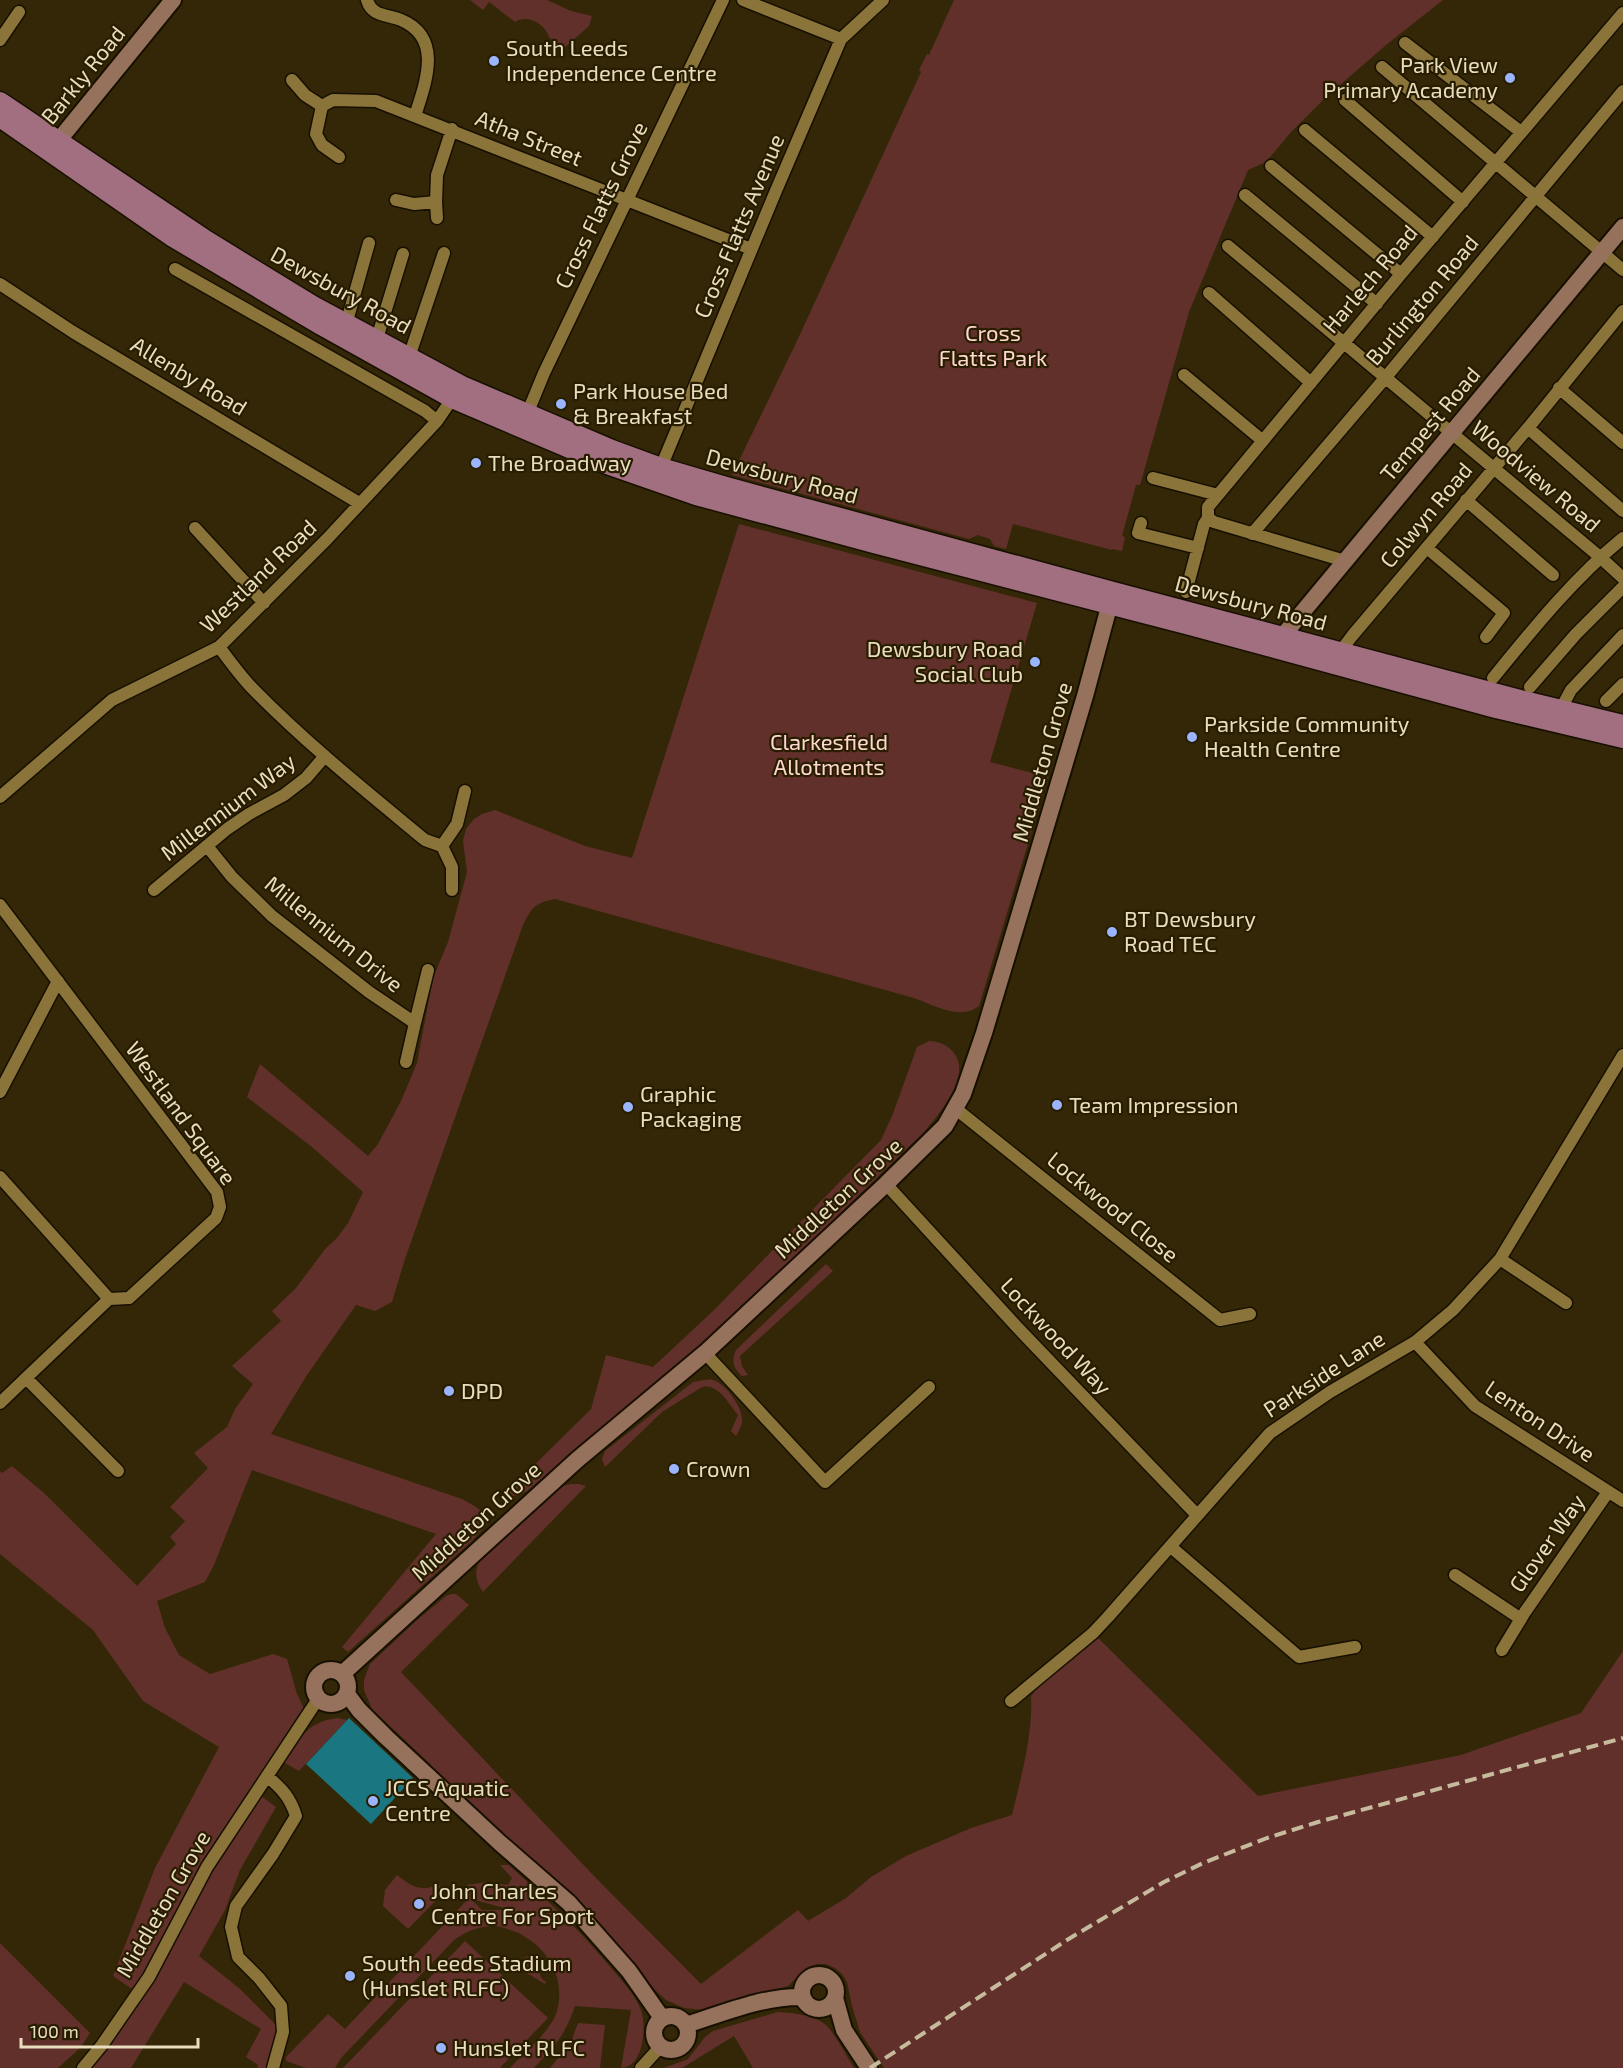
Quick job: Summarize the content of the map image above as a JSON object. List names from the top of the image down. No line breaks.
{"streets":{"main road":["Dewsbury Road"],"street":["Barkly Road","Atha Street","Cross Flatts Grove","Cross Flatts Avenue","Harlech Road","Burlington Road","Allenby Road","Tempest Road","Woodview Road","Colwyn Road","Westland Road","Middleton Grove","Millennium Way","Millennium Drive","Westland Square","Lockwood Close","Lockwood Way","Parkside Lane","Lenton Drive","Glover Way"]},"crossings":[["Barkly Road","Dewsbury Road"],["Atha Street","Cross Flatts Grove"],["Atha Street","Cross Flatts Avenue"],["Cross Flatts Grove","Dewsbury Road"],["Cross Flatts Avenue","Dewsbury Road"],["Harlech Road","Dewsbury Road"],["Harlech Road","Woodview Road"],["Dewsbury Road","Tempest Road"],["Dewsbury Road","Colwyn Road"],["Dewsbury Road","Westland Road"],["Dewsbury Road","Middleton Grove"],["Burlington Road","Woodview Road"],["Allenby Road","Westland Road"],["Tempest Road","Woodview Road"],["Woodview Road","Colwyn Road"],["Westland Road","Millennium Way"],["Middleton Grove","Lockwood Close"],["Middleton Grove","Lockwood Way"],["Millennium Way","Millennium Drive"],["Lockwood Way","Parkside Lane"],["Parkside Lane","Lenton Drive"],["Lenton Drive","Glover Way"]],"parks":["Cross Flatts Park","Clarkesfield Allotments"],"places":["South Leeds Independence Centre","Park View Primary Academy","Park House Bed & Breakfast","The Broadway","Dewsbury Road Social Club","Parkside Community Health Centre","BT Dewsbury Road TEC","Team Impression","Graphic Packaging","DPD","Crown","JCCS Aquatic Centre","John Charles Centre For Sport","South Leeds Stadium (Hunslet RLFC)","Hunslet RLFC"],"scale_bar":"100 m"}
